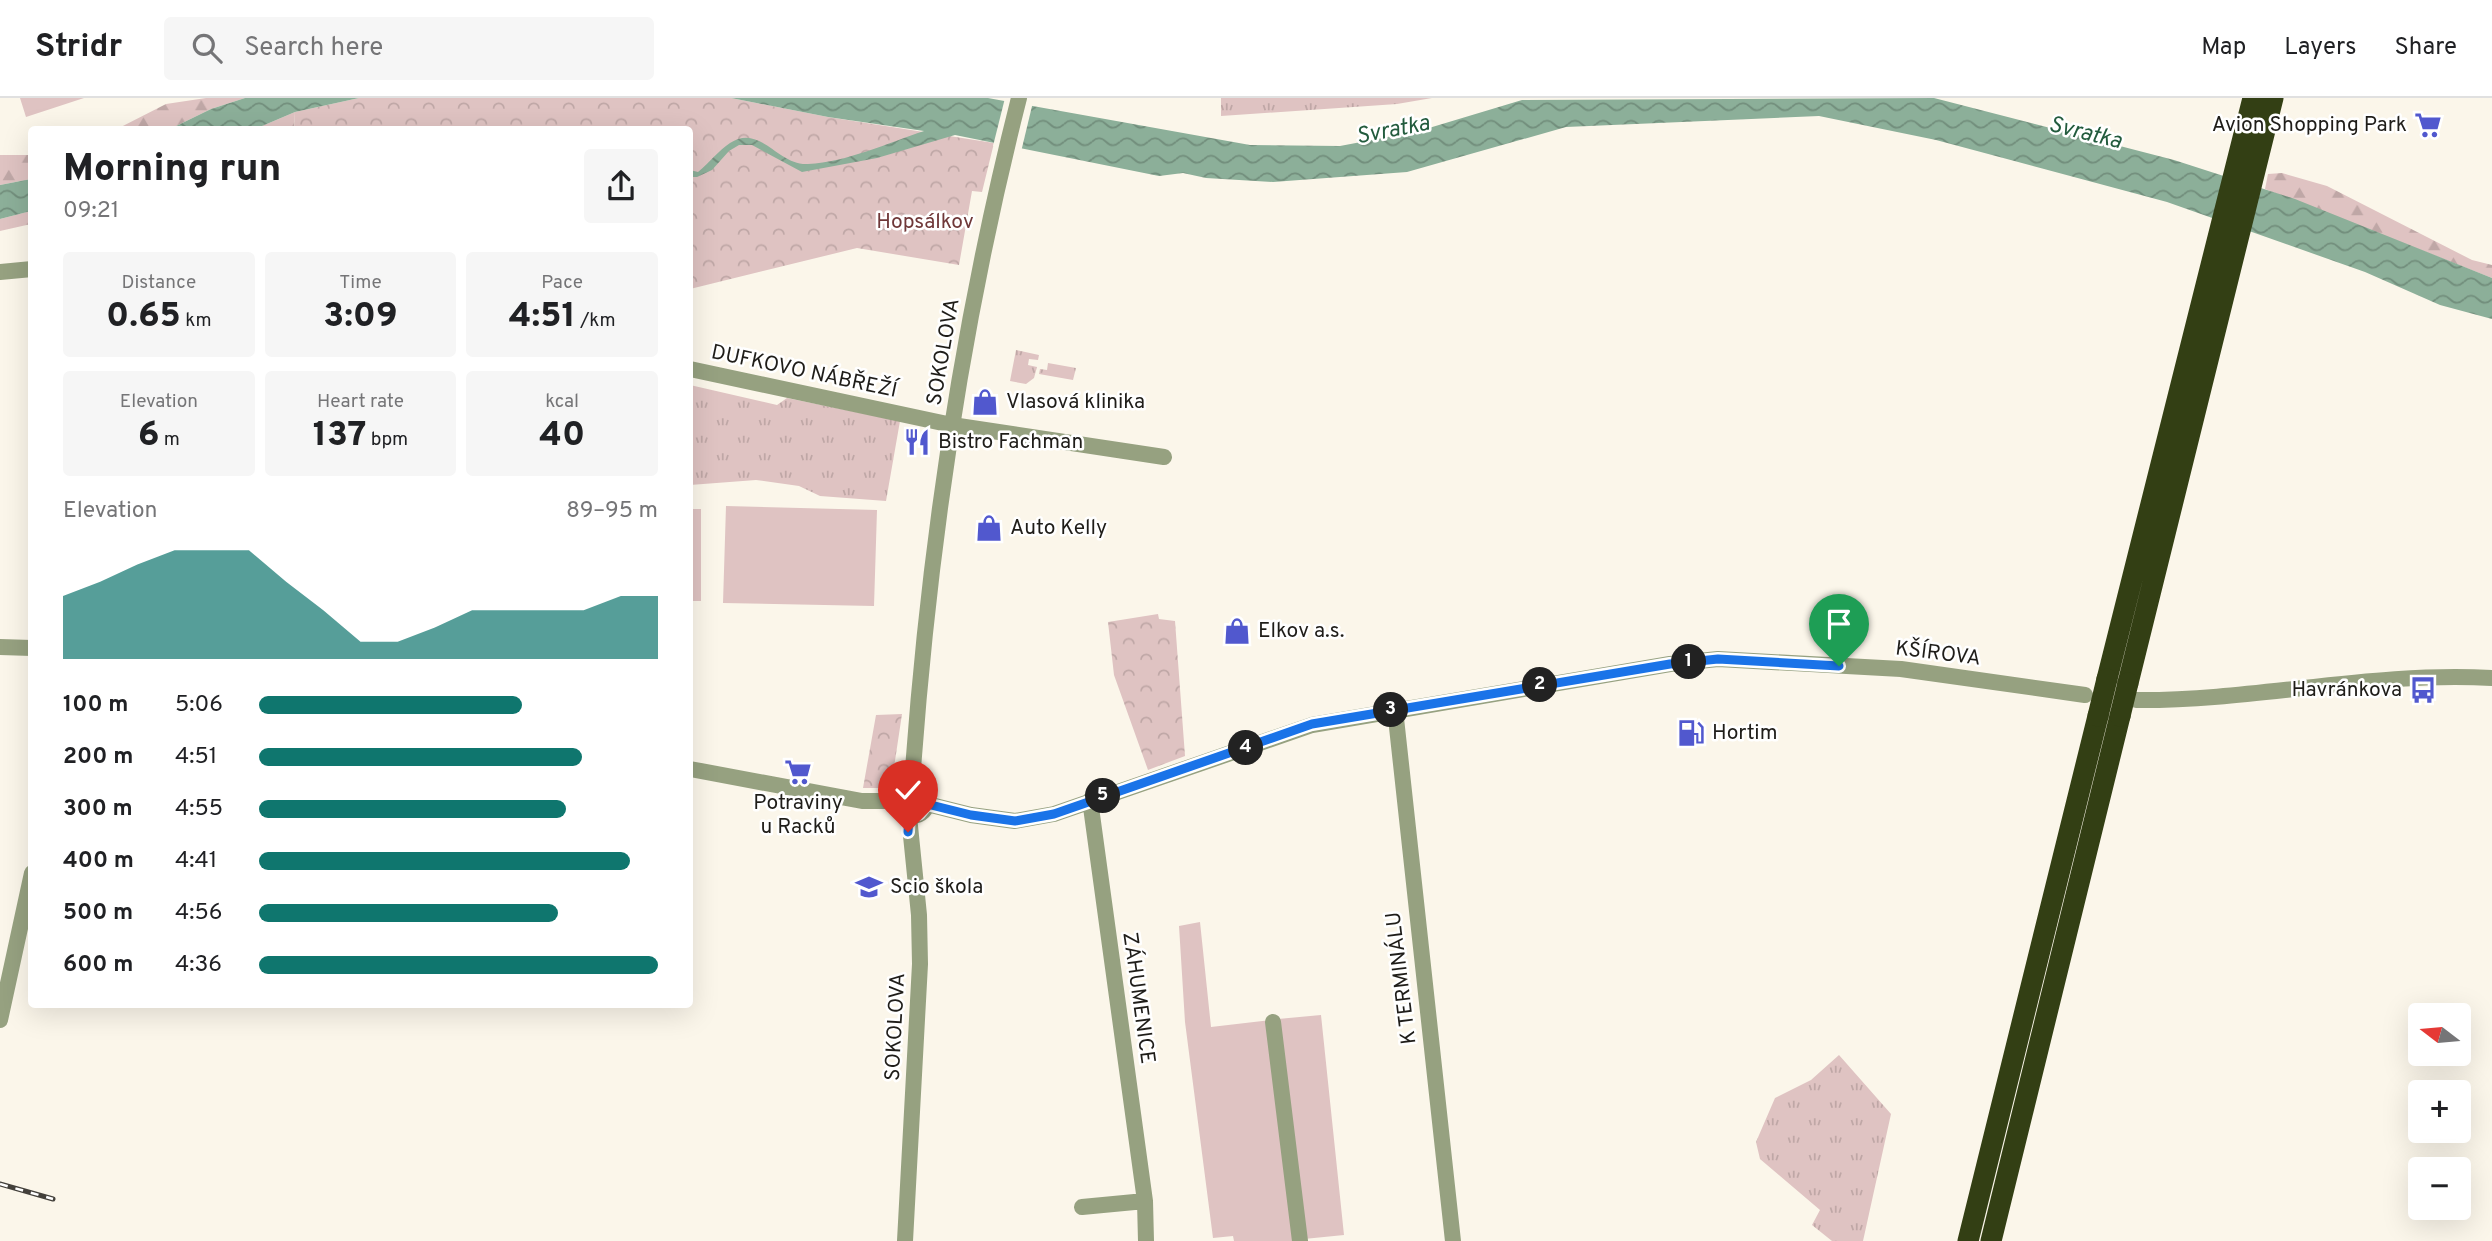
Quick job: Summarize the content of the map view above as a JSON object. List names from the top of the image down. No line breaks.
{"streets":{"street":["SOKOLOVA","DUFKOVO NÁBŘEŽÍ","KŠÍROVA","K TERMINÁLU","ZÁHUMENICE"]},"crossings":[["SOKOLOVA","DUFKOVO NÁBŘEŽÍ"],["SOKOLOVA","KŠÍROVA"],["KŠÍROVA","K TERMINÁLU"],["KŠÍROVA","ZÁHUMENICE"]],"water":["Svratka"],"parks":["Hopsálkov"],"places":{"supermarket":["Avion Shopping Park","Potraviny u Racků"],"shop":["Vlasová klinika","Auto Kelly","Elkov a.s."],"restaurant":["Bistro Fachman"],"bus stop":["Havránkova"],"fuel station":["Hortim"],"school or university":["Scio škola"]},"north":"left","page":{"header":"Stridr","search":"Search here","nav":["Map","Layers","Share"],"heading":["Morning run","09:21"],"stats":[["Distance","0.65 km"],["Time","3:09"],["Pace","4:51 /km"],["Elevation","6 m"],["Heart rate","137 bpm"],["kcal","40"]],"chart":["Elevation","89–95 m"],"pins":["1","2","3","4","5"],"list":[{"name":"100 m","note":"5:06"},{"name":"200 m","note":"4:51"},{"name":"300 m","note":"4:55"},{"name":"400 m","note":"4:41"},{"name":"500 m","note":"4:56"},{"name":"600 m","note":"4:36"}],"map_buttons":["+","−"]}}
